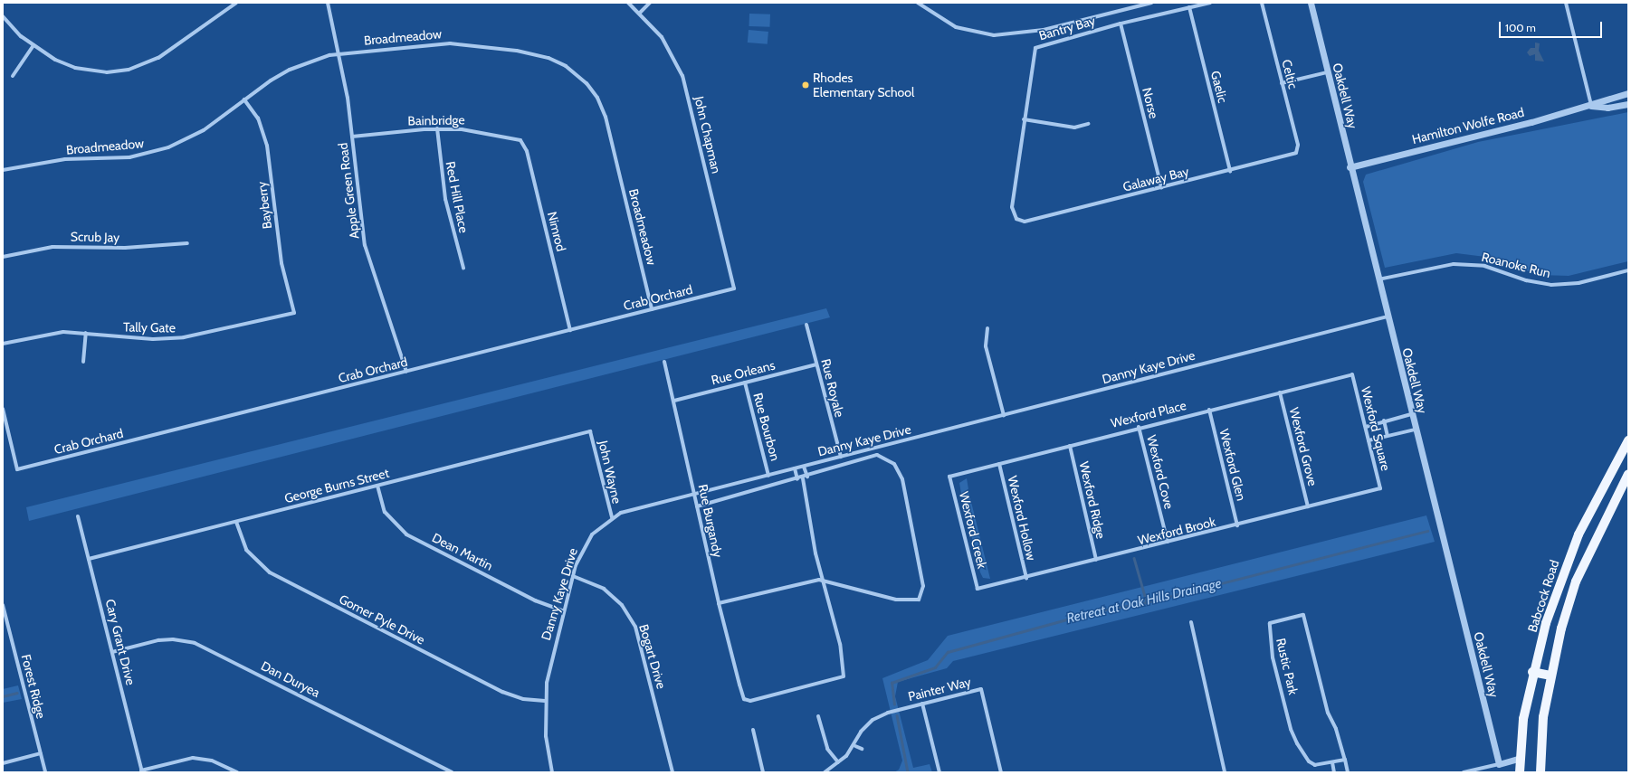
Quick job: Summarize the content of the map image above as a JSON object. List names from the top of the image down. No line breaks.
{"streets":{"main road":["Babcock Road"],"street":["Bantry Bay","Broadmeadow","Celtic","Gaelic","Oakdell Way","Norse","Bainbridge","Hamilton Wolfe Road","John Chapman","Galaway Bay","Apple Green Road","Red Hill Place","Bayberry","Nimrod","Scrub Jay","Roanoke Run","Crab Orchard","Tally Gate","Danny Kaye Drive","Rue Orleans","Rue Royale","Wexford Place","Rue Bourbon","Wexford Square","Wexford Grove","Wexford Glen","John Wayne","Wexford Cove","George Burns Street","Wexford Ridge","Wexford Hollow","Rue Burgandy","Wexford Creek","Wexford Brook","Dean Martin","Gomer Pyle Drive","Cary Grant Drive","Bogart Drive","Rustic Park","Dan Duryea","Forest Ridge","Painter Way"]},"crossings":[["Bantry Bay","Gaelic"],["Bantry Bay","Norse"],["Bantry Bay","Galaway Bay"],["Broadmeadow","Apple Green Road"],["Broadmeadow","Bayberry"],["Broadmeadow","Crab Orchard"],["Celtic","Galaway Bay"],["Gaelic","Galaway Bay"],["Oakdell Way","Hamilton Wolfe Road"],["Oakdell Way","Roanoke Run"],["Oakdell Way","Danny Kaye Drive"],["Norse","Galaway Bay"],["Bainbridge","Apple Green Road"],["Bainbridge","Red Hill Place"],["Bainbridge","Nimrod"],["John Chapman","Crab Orchard"],["Apple Green Road","Crab Orchard"],["Bayberry","Tally Gate"],["Nimrod","Crab Orchard"],["Danny Kaye Drive","Rue Royale"],["Danny Kaye Drive","Rue Bourbon"],["Danny Kaye Drive","John Wayne"],["Danny Kaye Drive","Rue Burgandy"],["Danny Kaye Drive","Dean Martin"],["Danny Kaye Drive","Gomer Pyle Drive"],["Danny Kaye Drive","Bogart Drive"],["Rue Orleans","Rue Royale"],["Rue Orleans","Rue Bourbon"],["Rue Orleans","Rue Burgandy"],["Wexford Place","Wexford Square"],["Wexford Place","Wexford Grove"],["Wexford Place","Wexford Glen"],["Wexford Place","Wexford Cove"],["Wexford Place","Wexford Ridge"],["Wexford Place","Wexford Hollow"],["Wexford Place","Wexford Creek"],["Wexford Square","Wexford Brook"],["Wexford Grove","Wexford Brook"],["Wexford Glen","Wexford Brook"],["John Wayne","George Burns Street"],["Wexford Cove","Wexford Brook"],["George Burns Street","Dean Martin"],["George Burns Street","Gomer Pyle Drive"],["George Burns Street","Cary Grant Drive"],["Wexford Ridge","Wexford Brook"],["Wexford Hollow","Wexford Brook"],["Wexford Creek","Wexford Brook"],["Cary Grant Drive","Dan Duryea"]],"water":["Retreat at Oak Hills Drainage"],"places":["Rhodes Elementary School"],"scale_bar":"100 m"}
